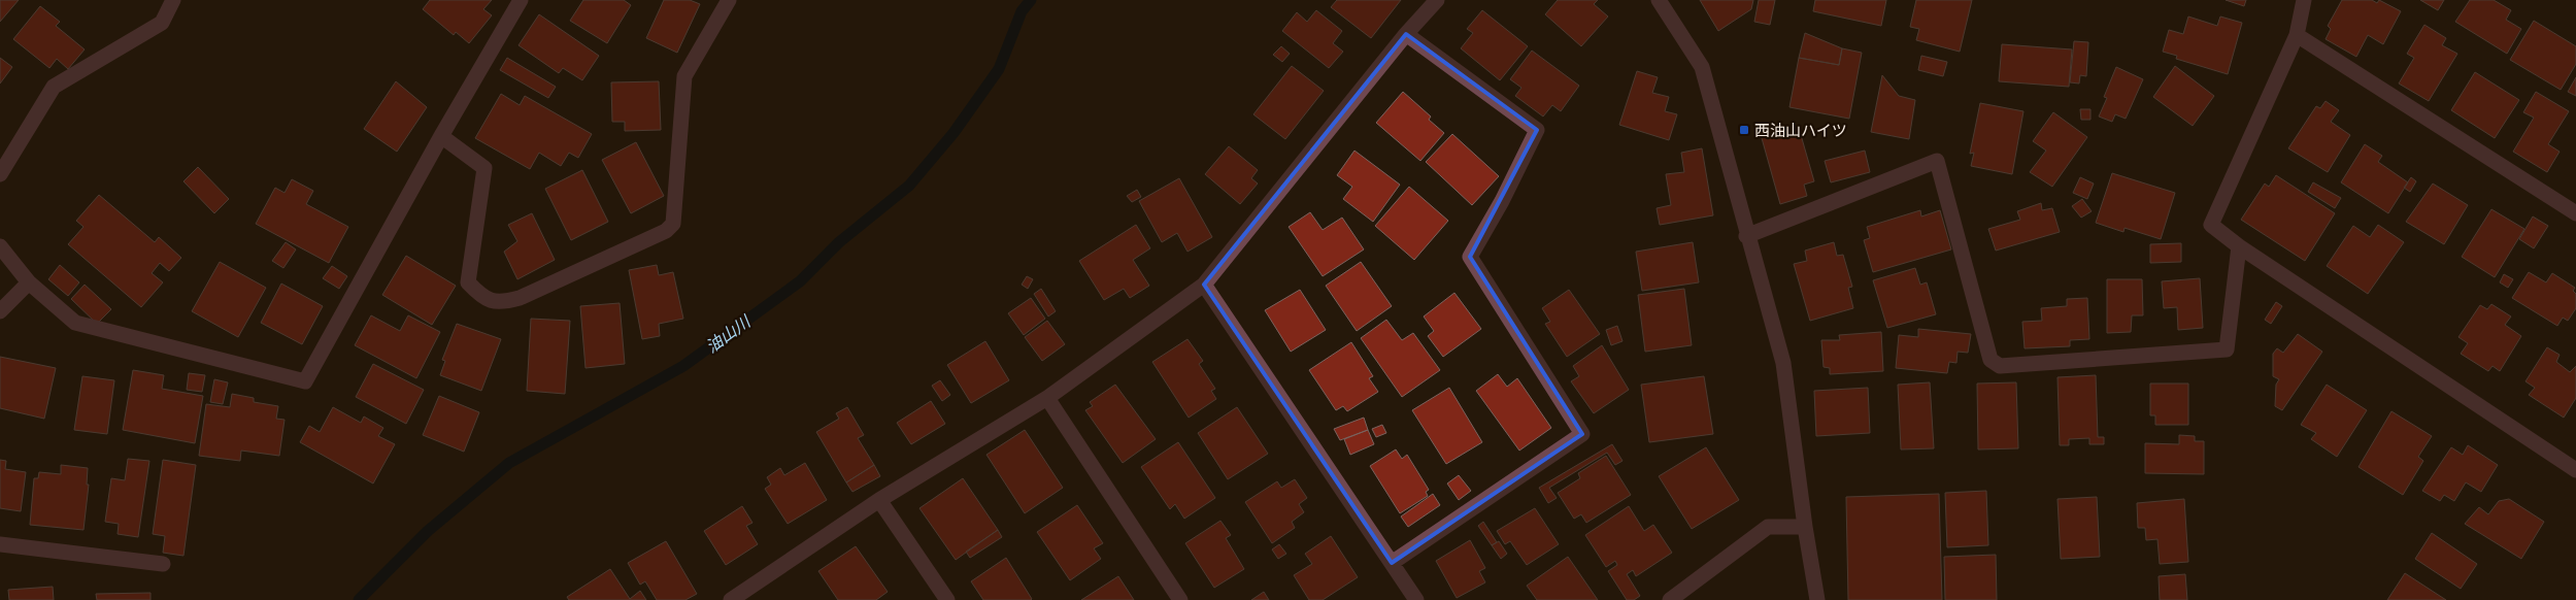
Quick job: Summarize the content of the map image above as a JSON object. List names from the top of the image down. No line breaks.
{"water":["油山川"],"places":{"transit":["西油山ハイツ"]}}
